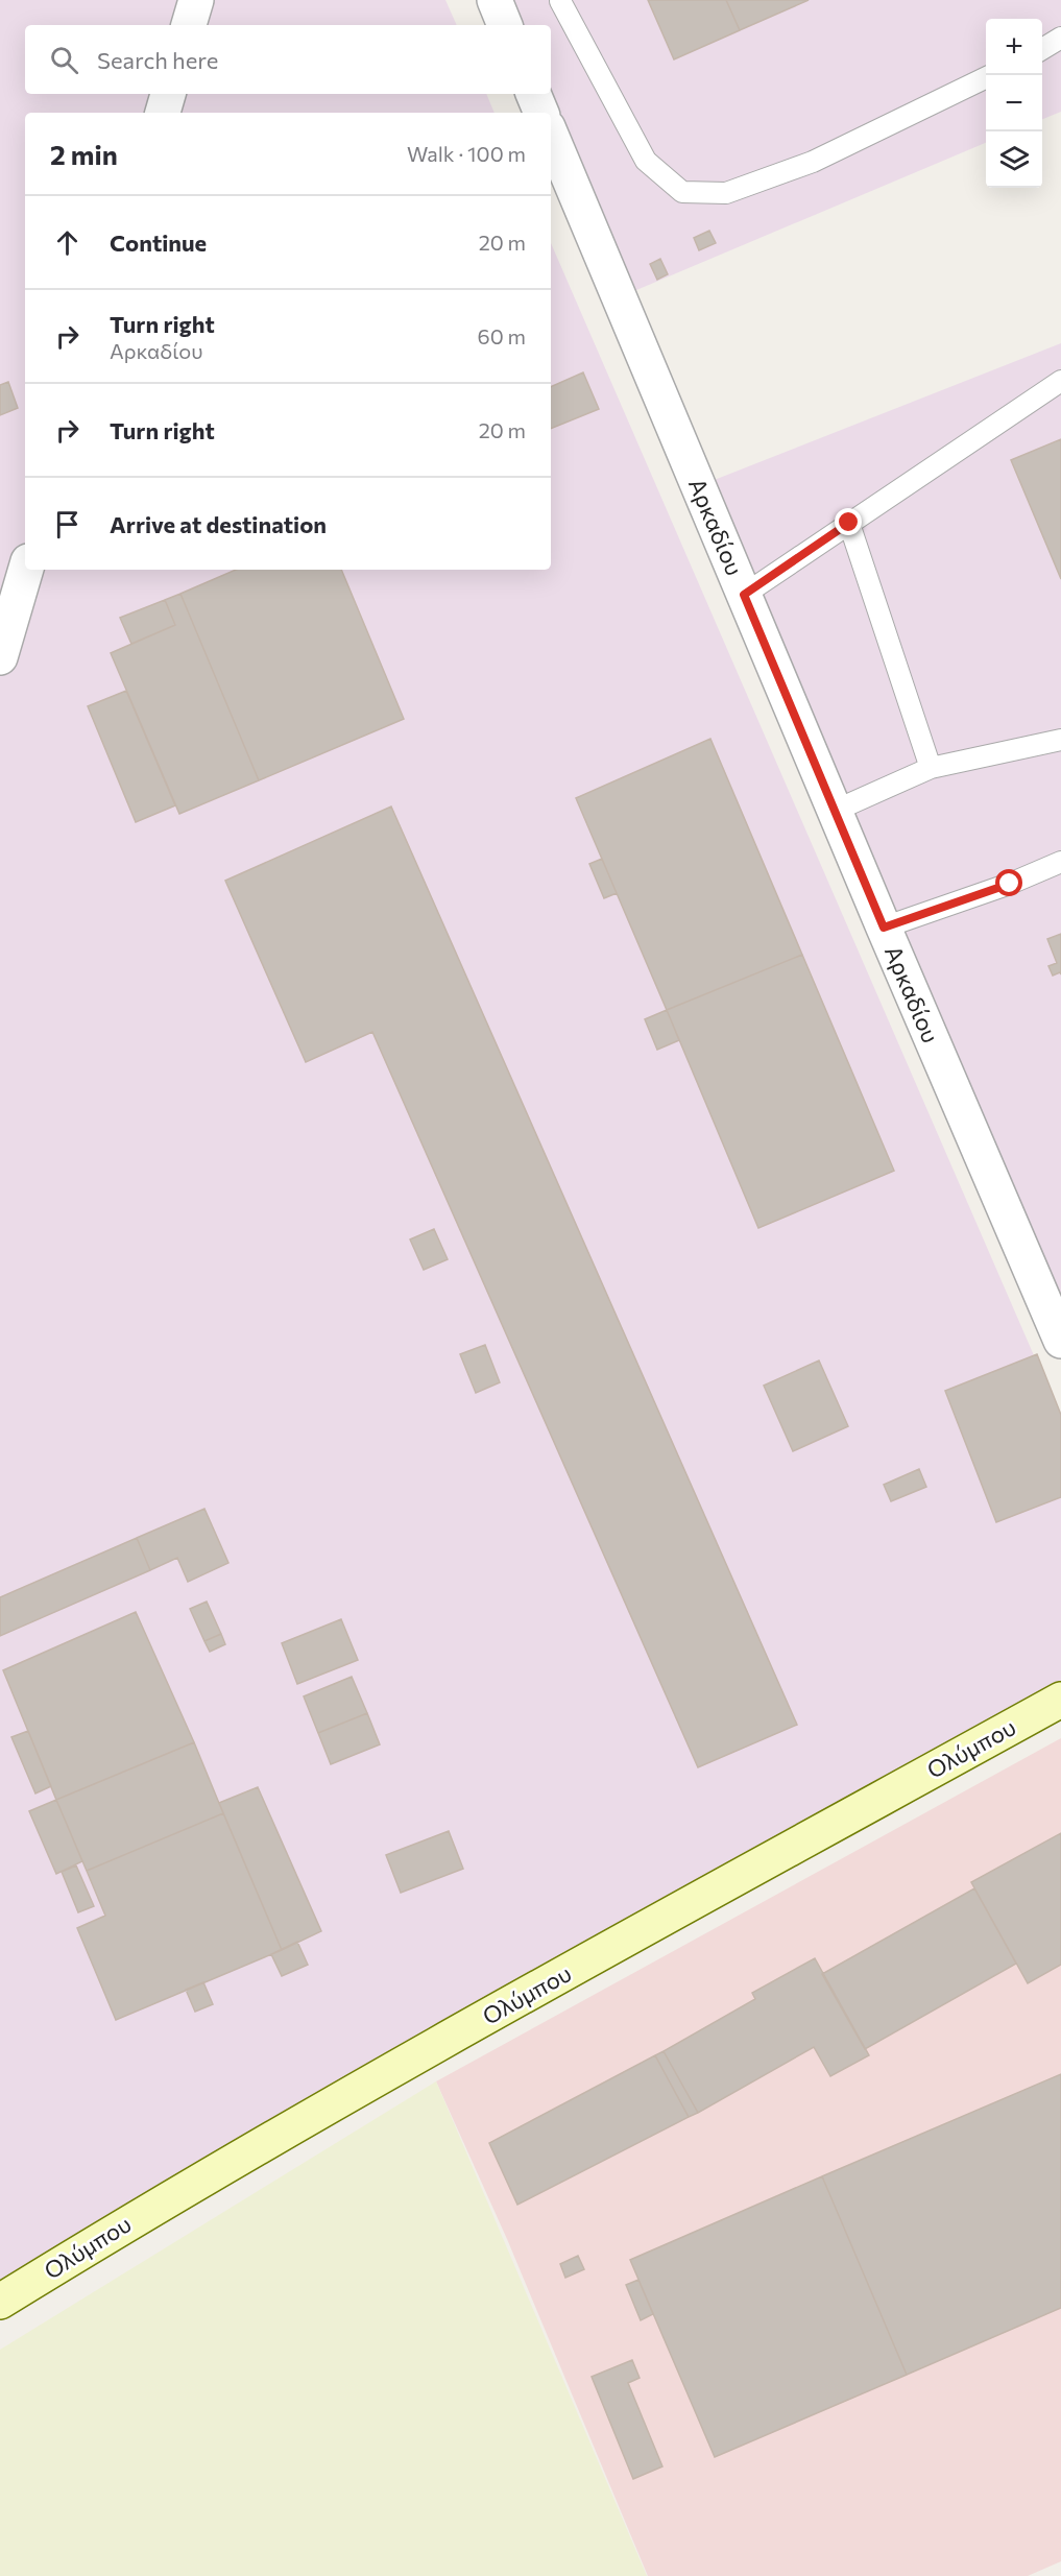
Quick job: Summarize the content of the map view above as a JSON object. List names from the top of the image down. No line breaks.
{"streets":{"main road":["Ολύμπου"],"street":["Αρκαδίου"]},"page":{"map_buttons":["+","−"],"search":"Search here","heading":["2 min","Walk · 100 m"],"list":[["Continue","20 m"],["Turn right","Αρκαδίου","60 m"],["Turn right","20 m"],"Arrive at destination"]}}
